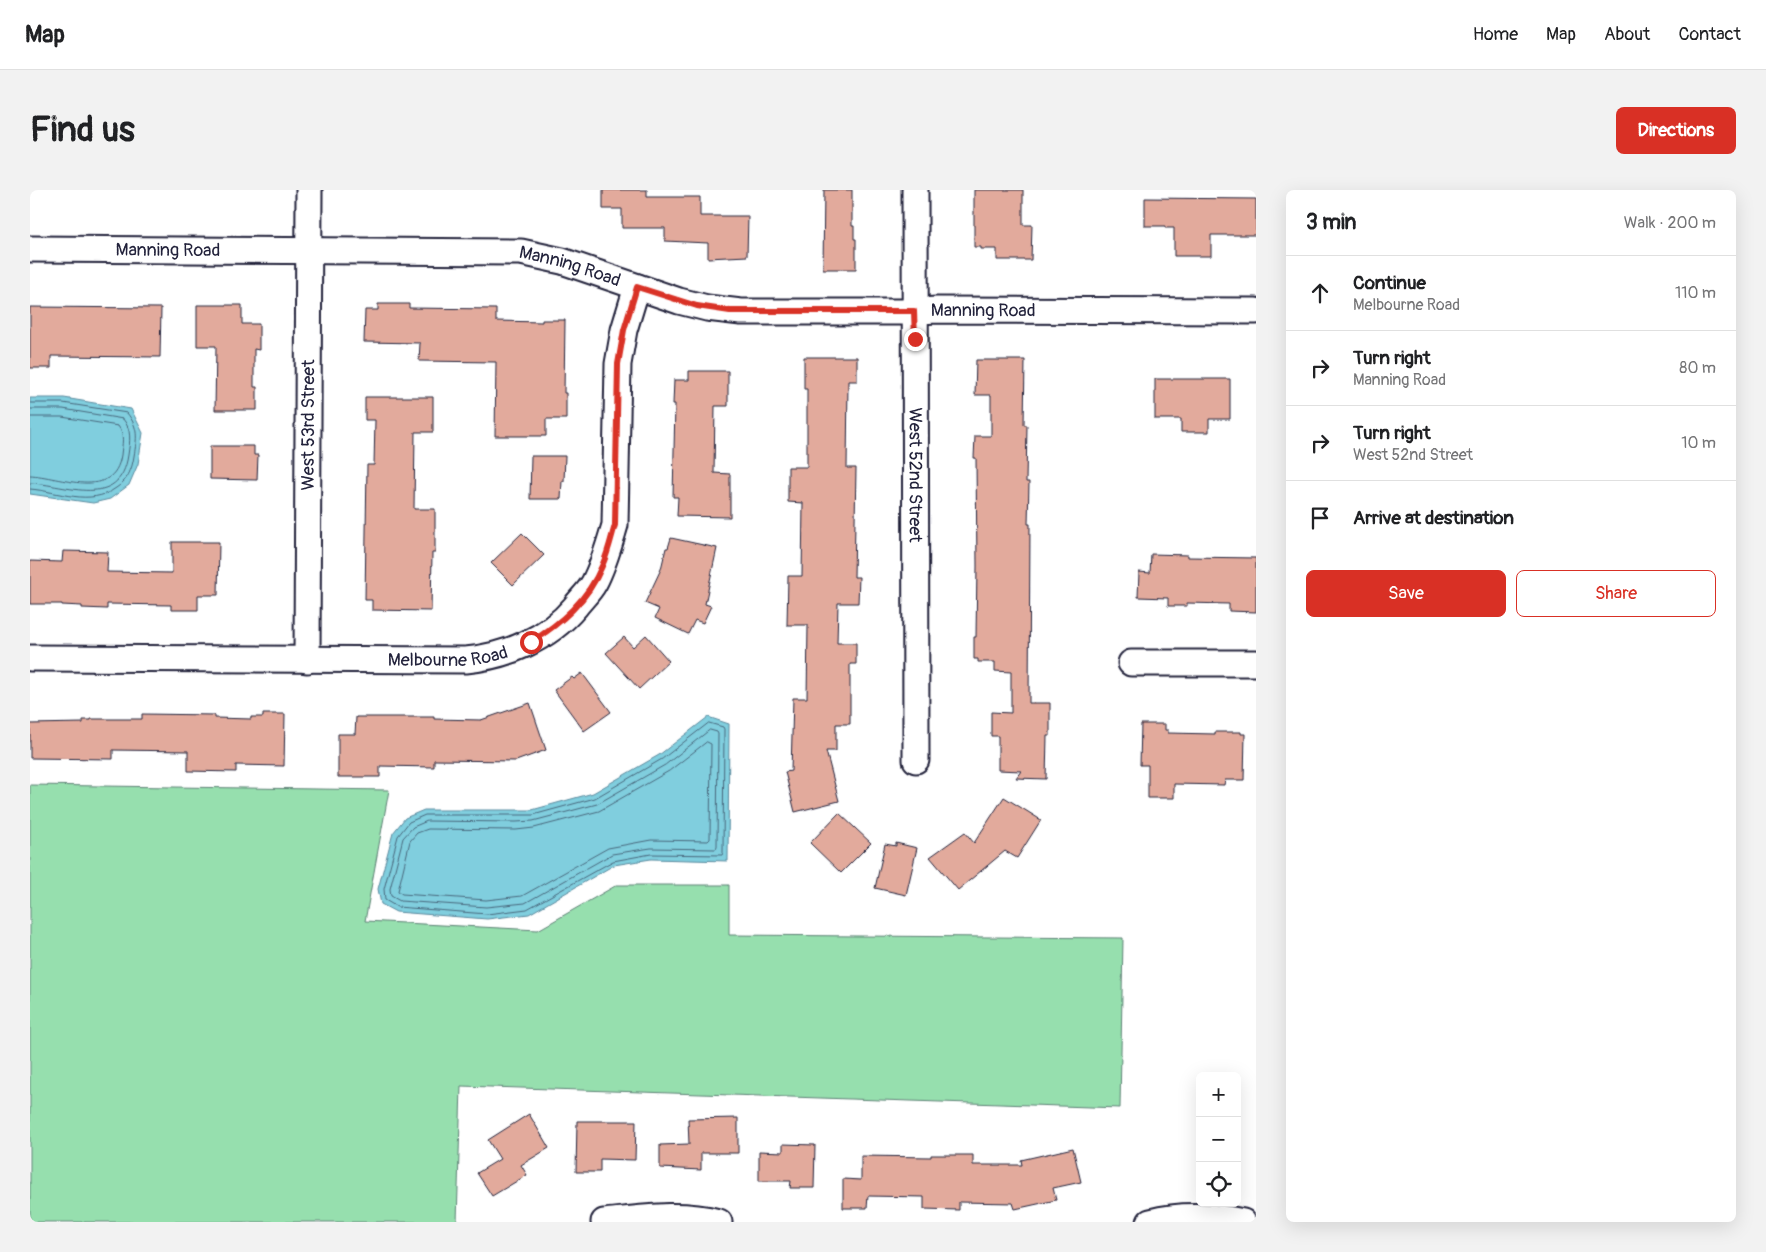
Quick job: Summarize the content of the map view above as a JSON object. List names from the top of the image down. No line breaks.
{"streets":{"street":["Manning Road","West 53rd Street","West 52nd Street","Melbourne Road"]},"crossings":[["Manning Road","West 53rd Street"],["Manning Road","West 52nd Street"],["Manning Road","Melbourne Road"],["West 53rd Street","Melbourne Road"]],"page":{"header":"Map","nav":["Home","Map","About","Contact"],"buttons":["Directions",["Save","Share"]],"title":"Find us","heading":["3 min","Walk · 200 m"],"list":[["Continue","Melbourne Road","110 m"],["Turn right","Manning Road","80 m"],["Turn right","West 52nd Street","10 m"],"Arrive at destination"],"map_buttons":["+","−"]}}
